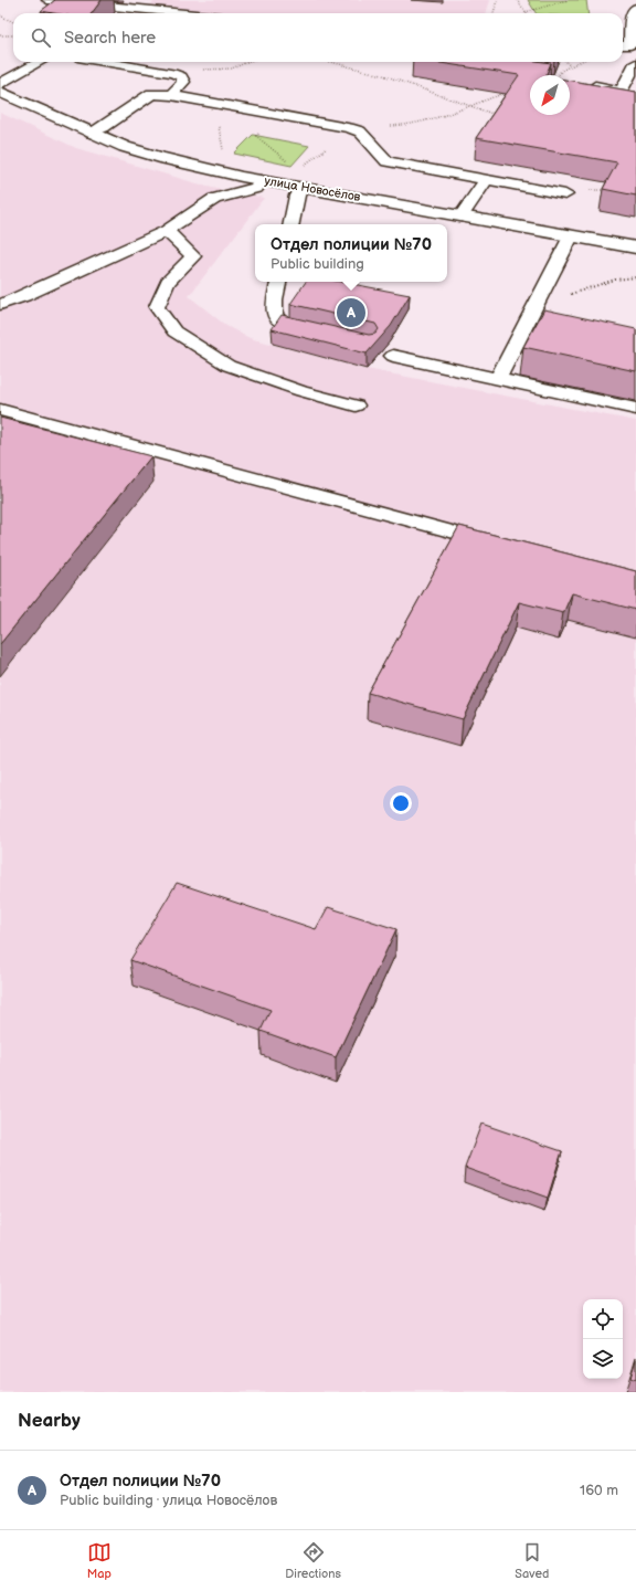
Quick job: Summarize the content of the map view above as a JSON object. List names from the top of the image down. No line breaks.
{"streets":{"street":["улица Новосёлов"]},"north":"bottom left","page":{"search":"Search here","popup":["Отдел полиции №70","Public building"],"pins":"A","heading":"Nearby","list":[{"mark":"A","name":"Отдел полиции №70","note":"Public building · улица Новосёлов","value":"160 m"}],"nav":["Map","Directions","Saved"]}}
